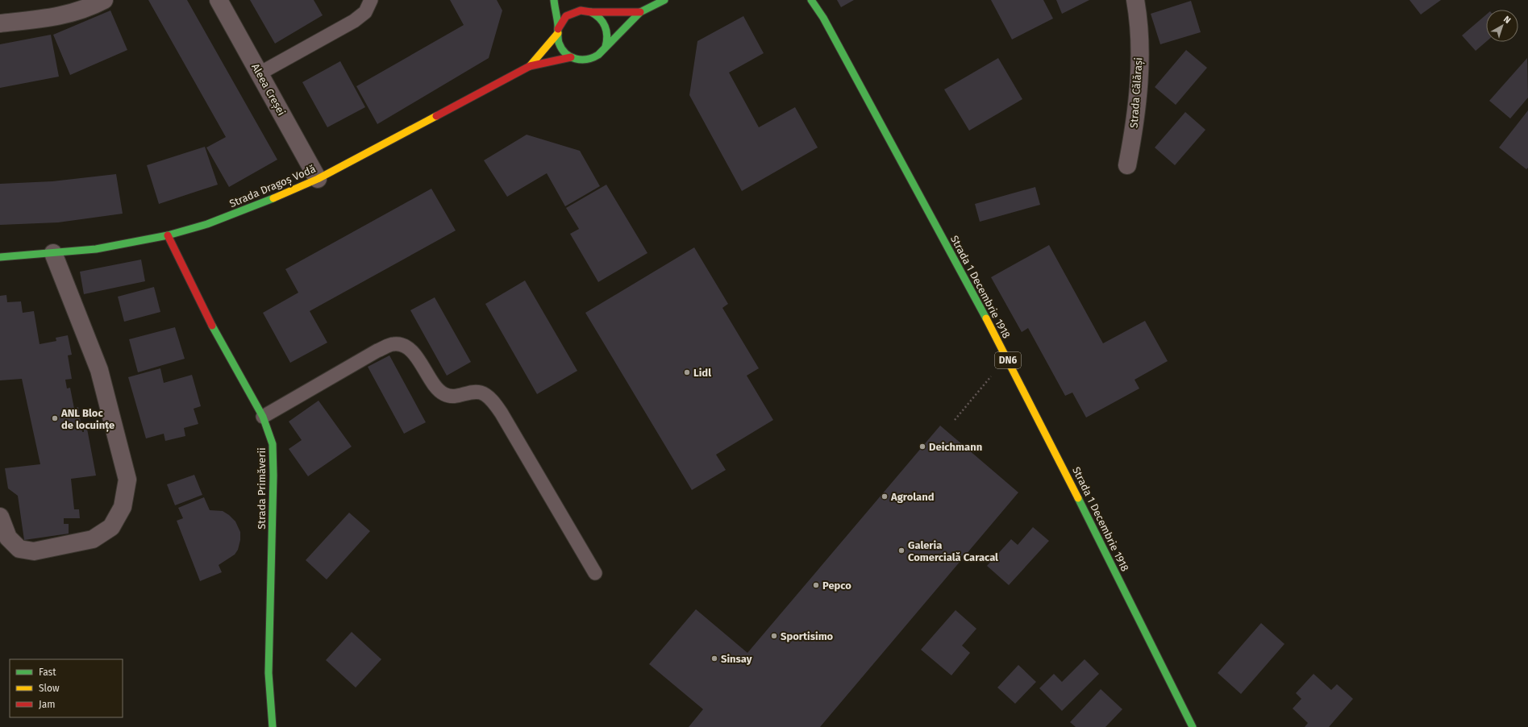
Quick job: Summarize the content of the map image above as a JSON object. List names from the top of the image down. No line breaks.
{"streets":{"street":["Aleea Creșei","Strada Călărași","Strada Dragoș Vodă","Strada 1 Decembrie 1918","DN6","Strada Primăverii"]},"crossings":[["Aleea Creșei","Strada Dragoș Vodă"],["Strada Dragoș Vodă","Strada Primăverii"]],"places":["Lidl","ANL Bloc de locuințe","Deichmann","Agroland","Galeria Comercială Caracal","Pepco","Sportisimo","Sinsay"],"legend":["Fast","Slow","Jam"],"north":"top right"}
